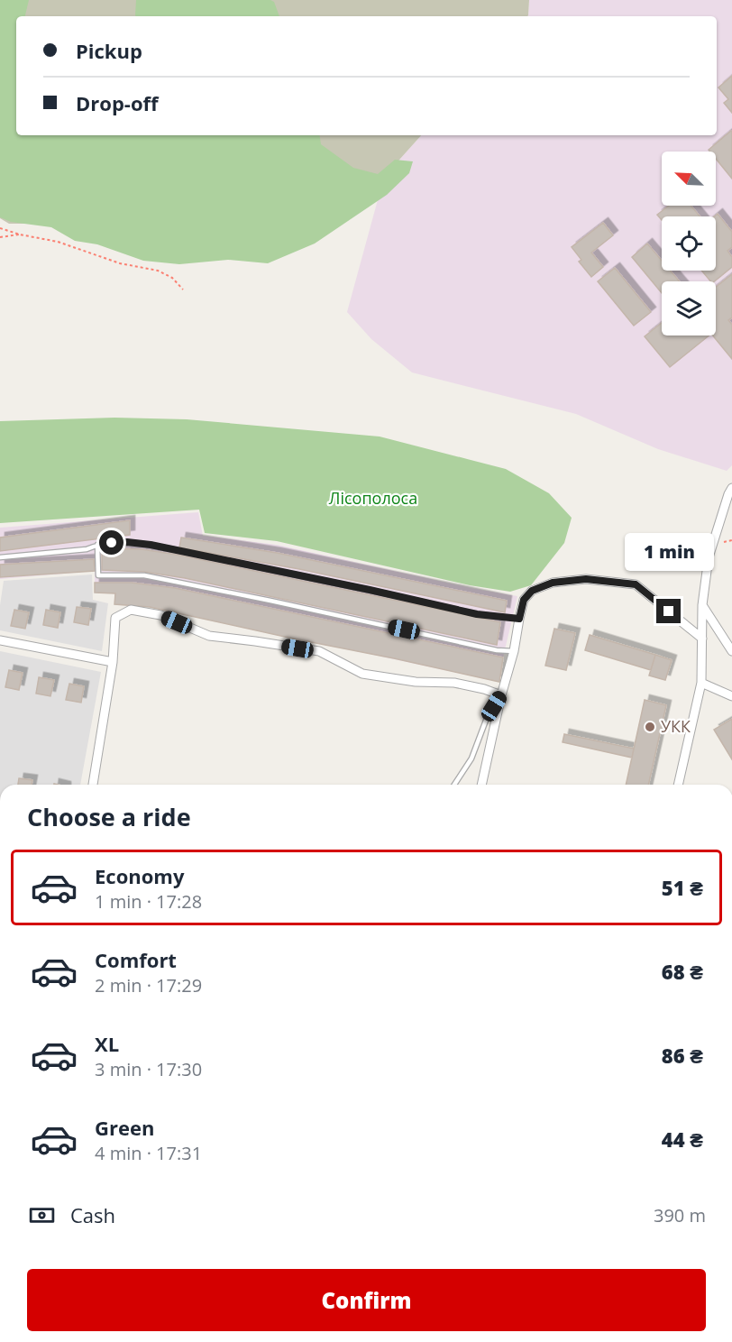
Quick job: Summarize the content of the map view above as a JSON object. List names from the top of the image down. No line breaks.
{"parks":["Лісополоса"],"places":["УКК"],"north":"top left","page":{"banner":["Pickup","Drop-off"],"bubble":"1 min","heading":"Choose a ride","list":[{"name":"Economy","note":"1 min · 17:28","value":"51 ₴"},{"name":"Comfort","note":"2 min · 17:29","value":"68 ₴"},{"name":"XL","note":"3 min · 17:30","value":"86 ₴"},{"name":"Green","note":"4 min · 17:31","value":"44 ₴"}],"pay":["Cash","390 m"],"buttons":"Confirm"}}
